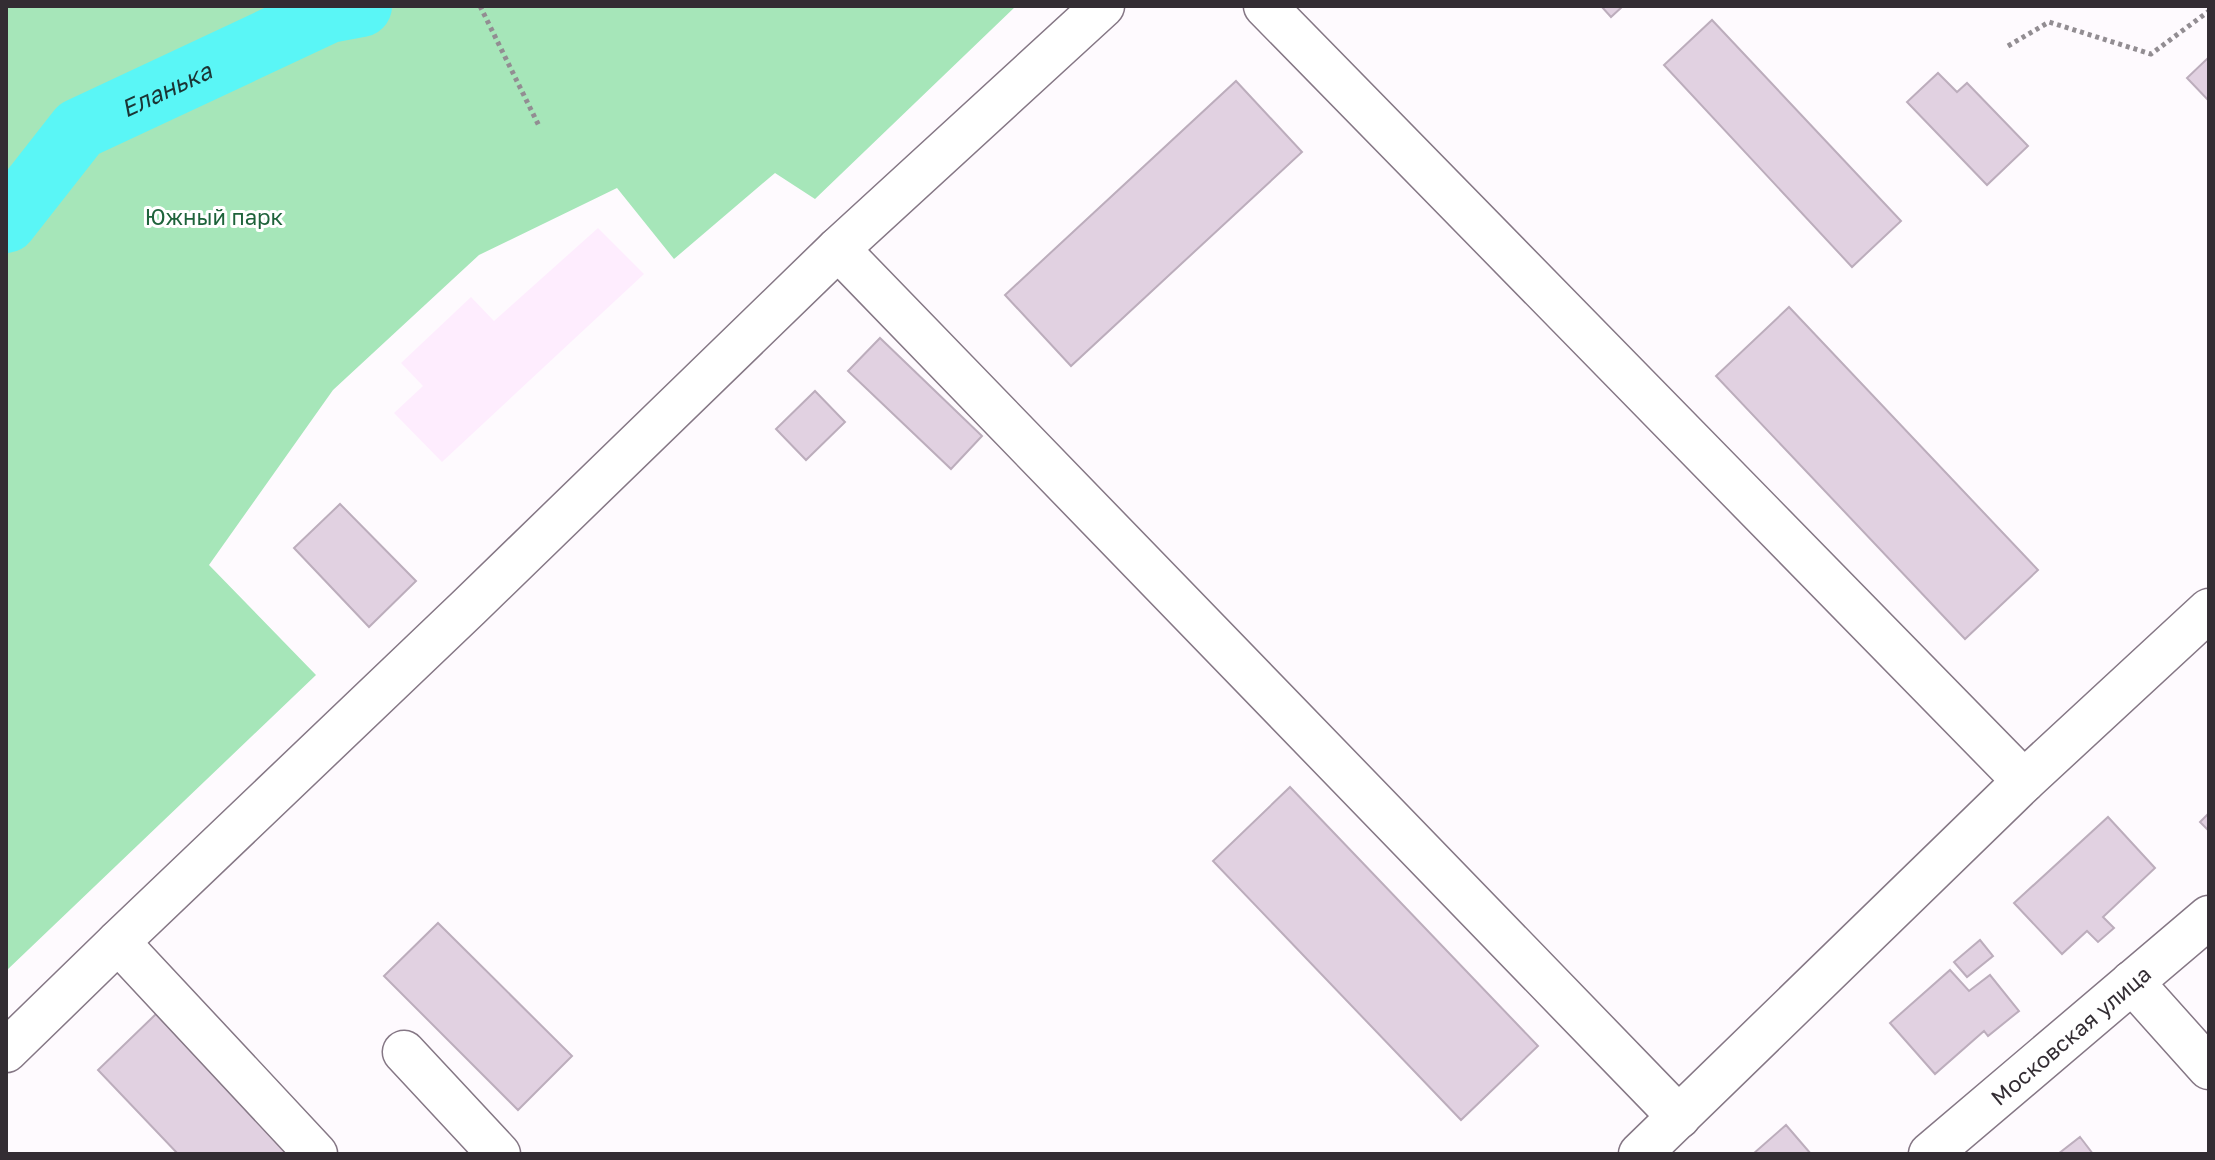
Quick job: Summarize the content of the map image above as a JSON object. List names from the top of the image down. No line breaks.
{"streets":{"street":["Московская улица"]},"water":["Еланька"],"parks":["Южный парк"]}
